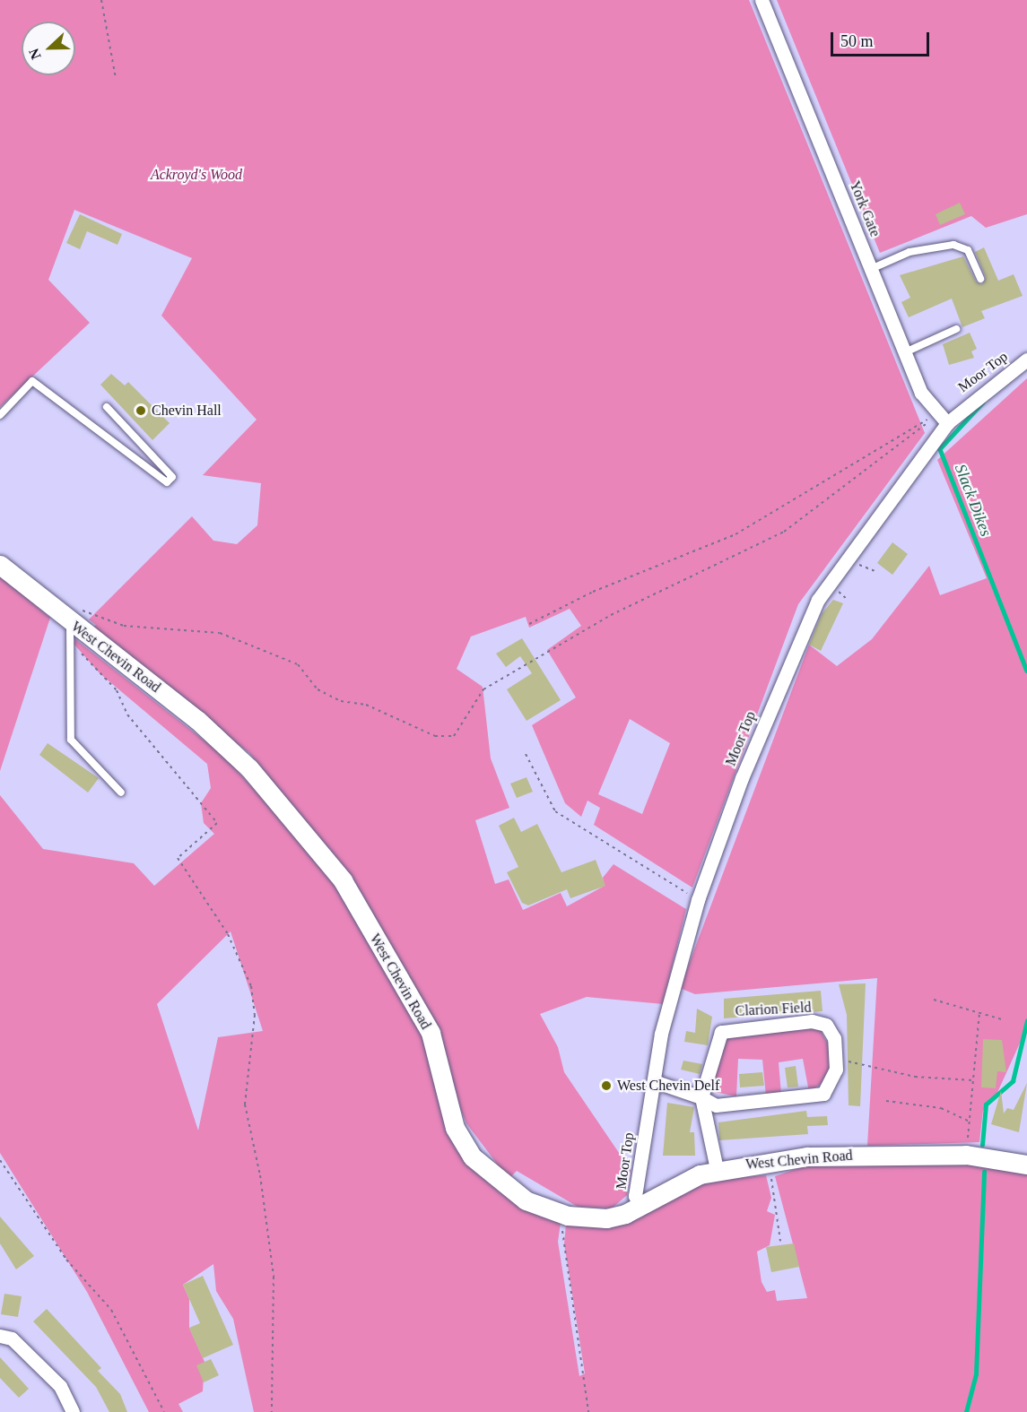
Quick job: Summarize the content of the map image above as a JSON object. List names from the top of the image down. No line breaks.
{"streets":{"street":["York Gate","Moor Top","West Chevin Road","Clarion Field"]},"crossings":[["York Gate","Moor Top"],["Moor Top","West Chevin Road"],["West Chevin Road","Clarion Field"]],"water":["Slack Dikes"],"parks":["Ackroyd's Wood"],"places":["Chevin Hall","West Chevin Delf"],"scale_bar":"50 m","north":"left"}
